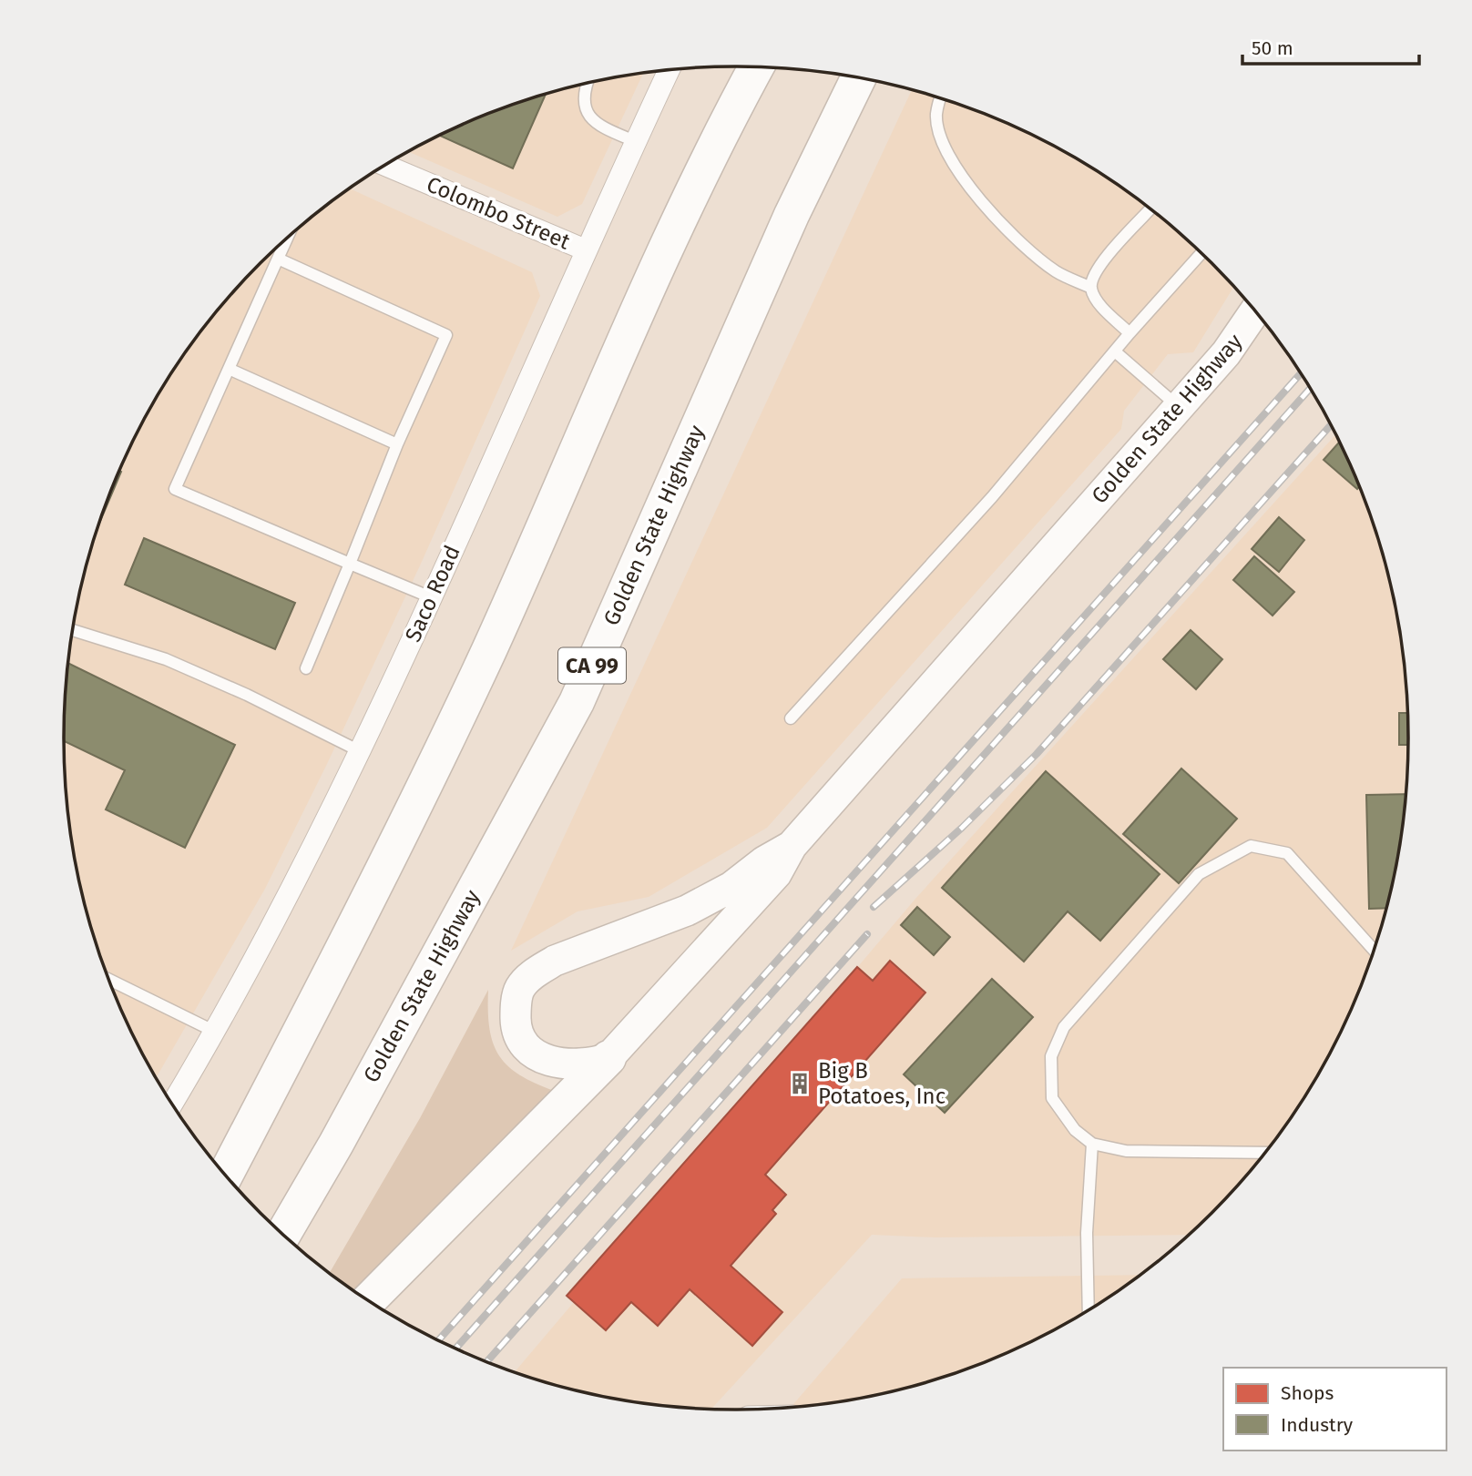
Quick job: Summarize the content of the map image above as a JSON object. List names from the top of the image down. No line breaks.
{"streets":{"highway":["Golden State Highway","CA 99"],"street":["Colombo Street","Saco Road"]},"crossings":[["Colombo Street","Saco Road"]],"places":{"building":["Big B Potatoes, Inc"]},"legend":["Shops","Industry"],"scale_bar":"50 m"}
